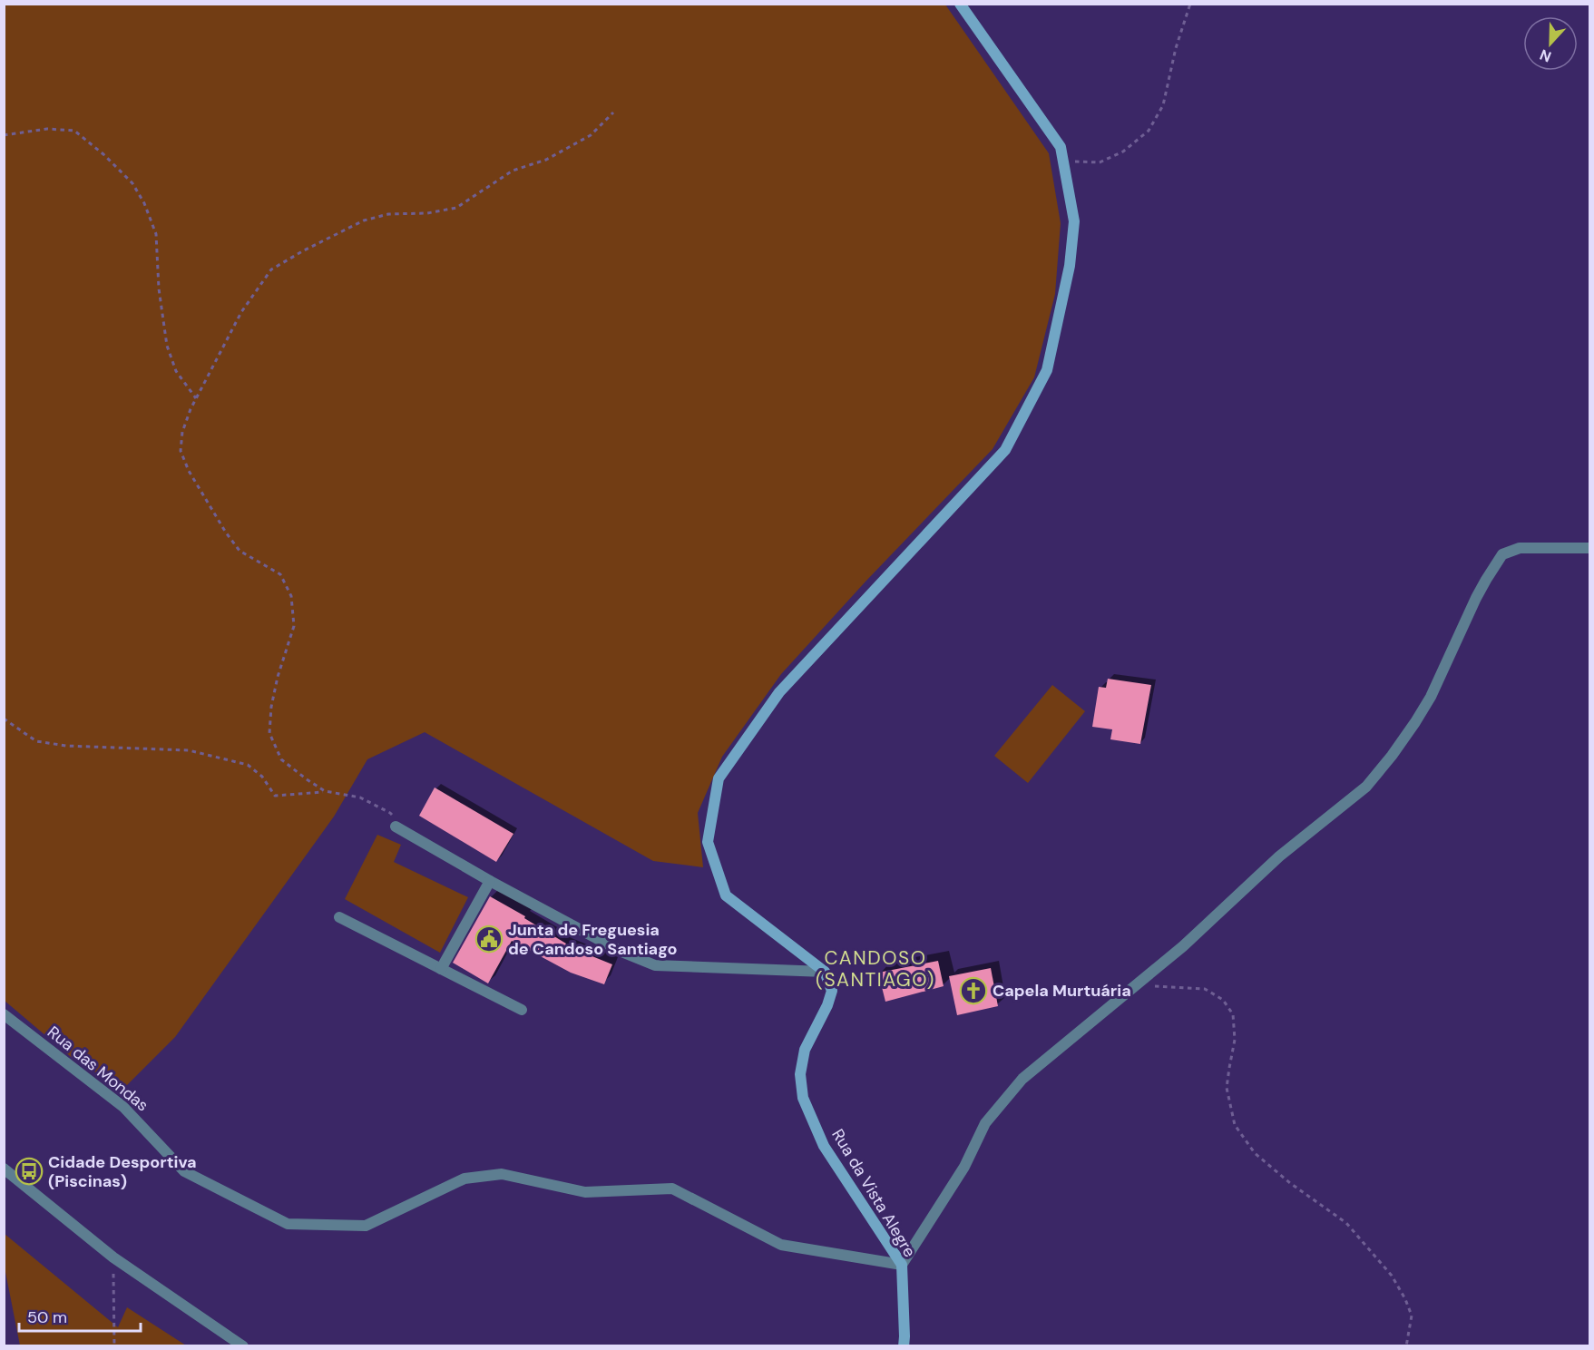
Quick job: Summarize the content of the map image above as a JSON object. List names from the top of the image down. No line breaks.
{"streets":{"street":["Rua das Mondas","Rua da Vista Alegre"]},"crossings":[["Rua das Mondas","Rua da Vista Alegre"]],"districts":["CANDOSO (SANTIAGO)"],"places":{"public building":["Junta de Freguesia de Candoso Santiago"],"church":["Capela Murtuária"],"bus stop":["Cidade Desportiva (Piscinas)"]},"scale_bar":"50 m","north":"bottom"}
